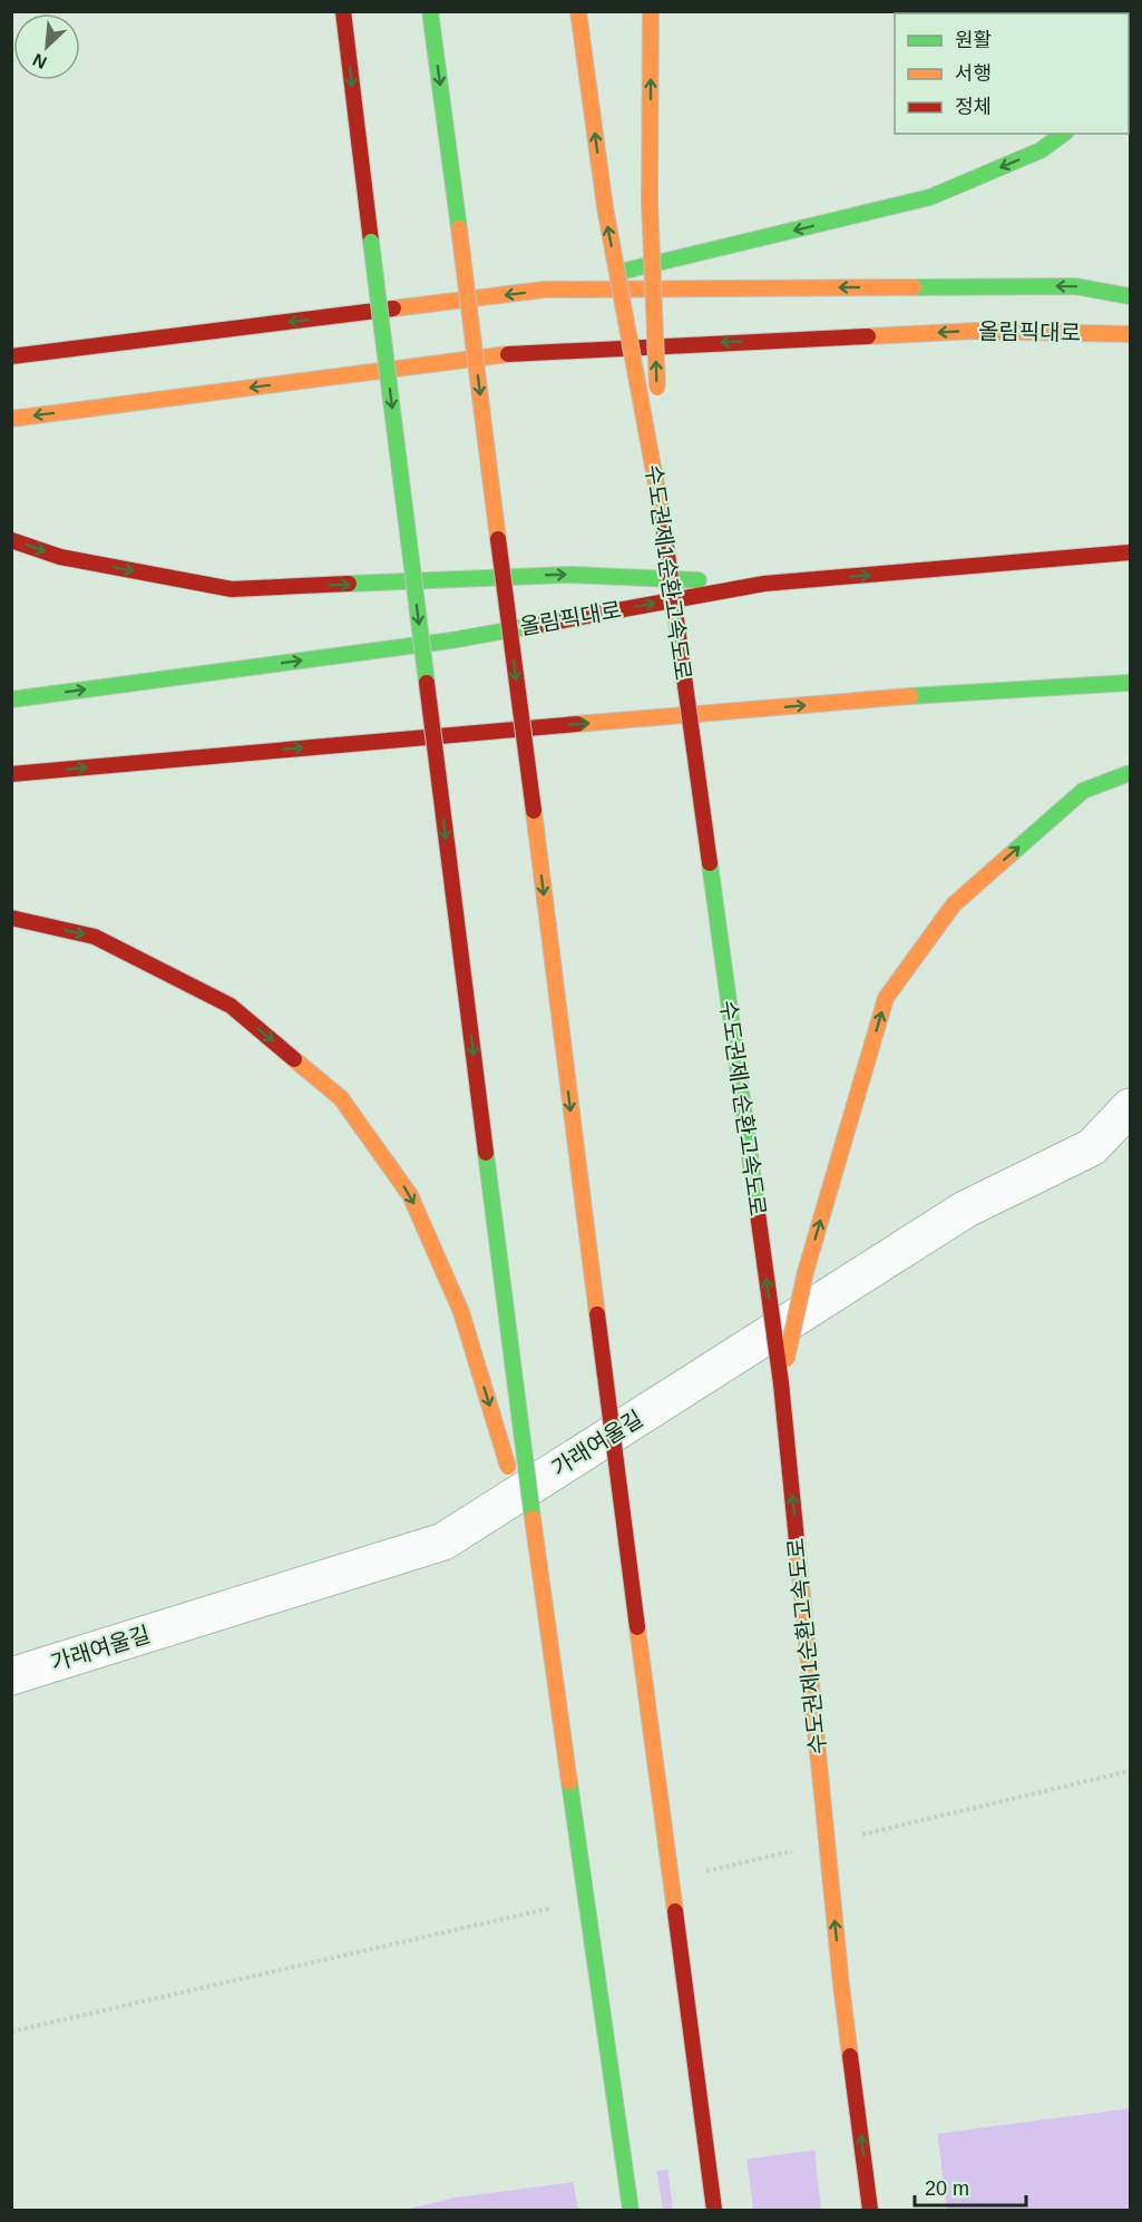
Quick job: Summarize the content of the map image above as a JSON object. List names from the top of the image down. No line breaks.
{"streets":{"highway":["올림픽대로","수도권제1순환고속도로"],"street":["가래여울길"]},"one_way":["수도권제1순환고속도로"],"legend":["원활","서행","정체"],"scale_bar":"20 m","north":"bottom left"}
